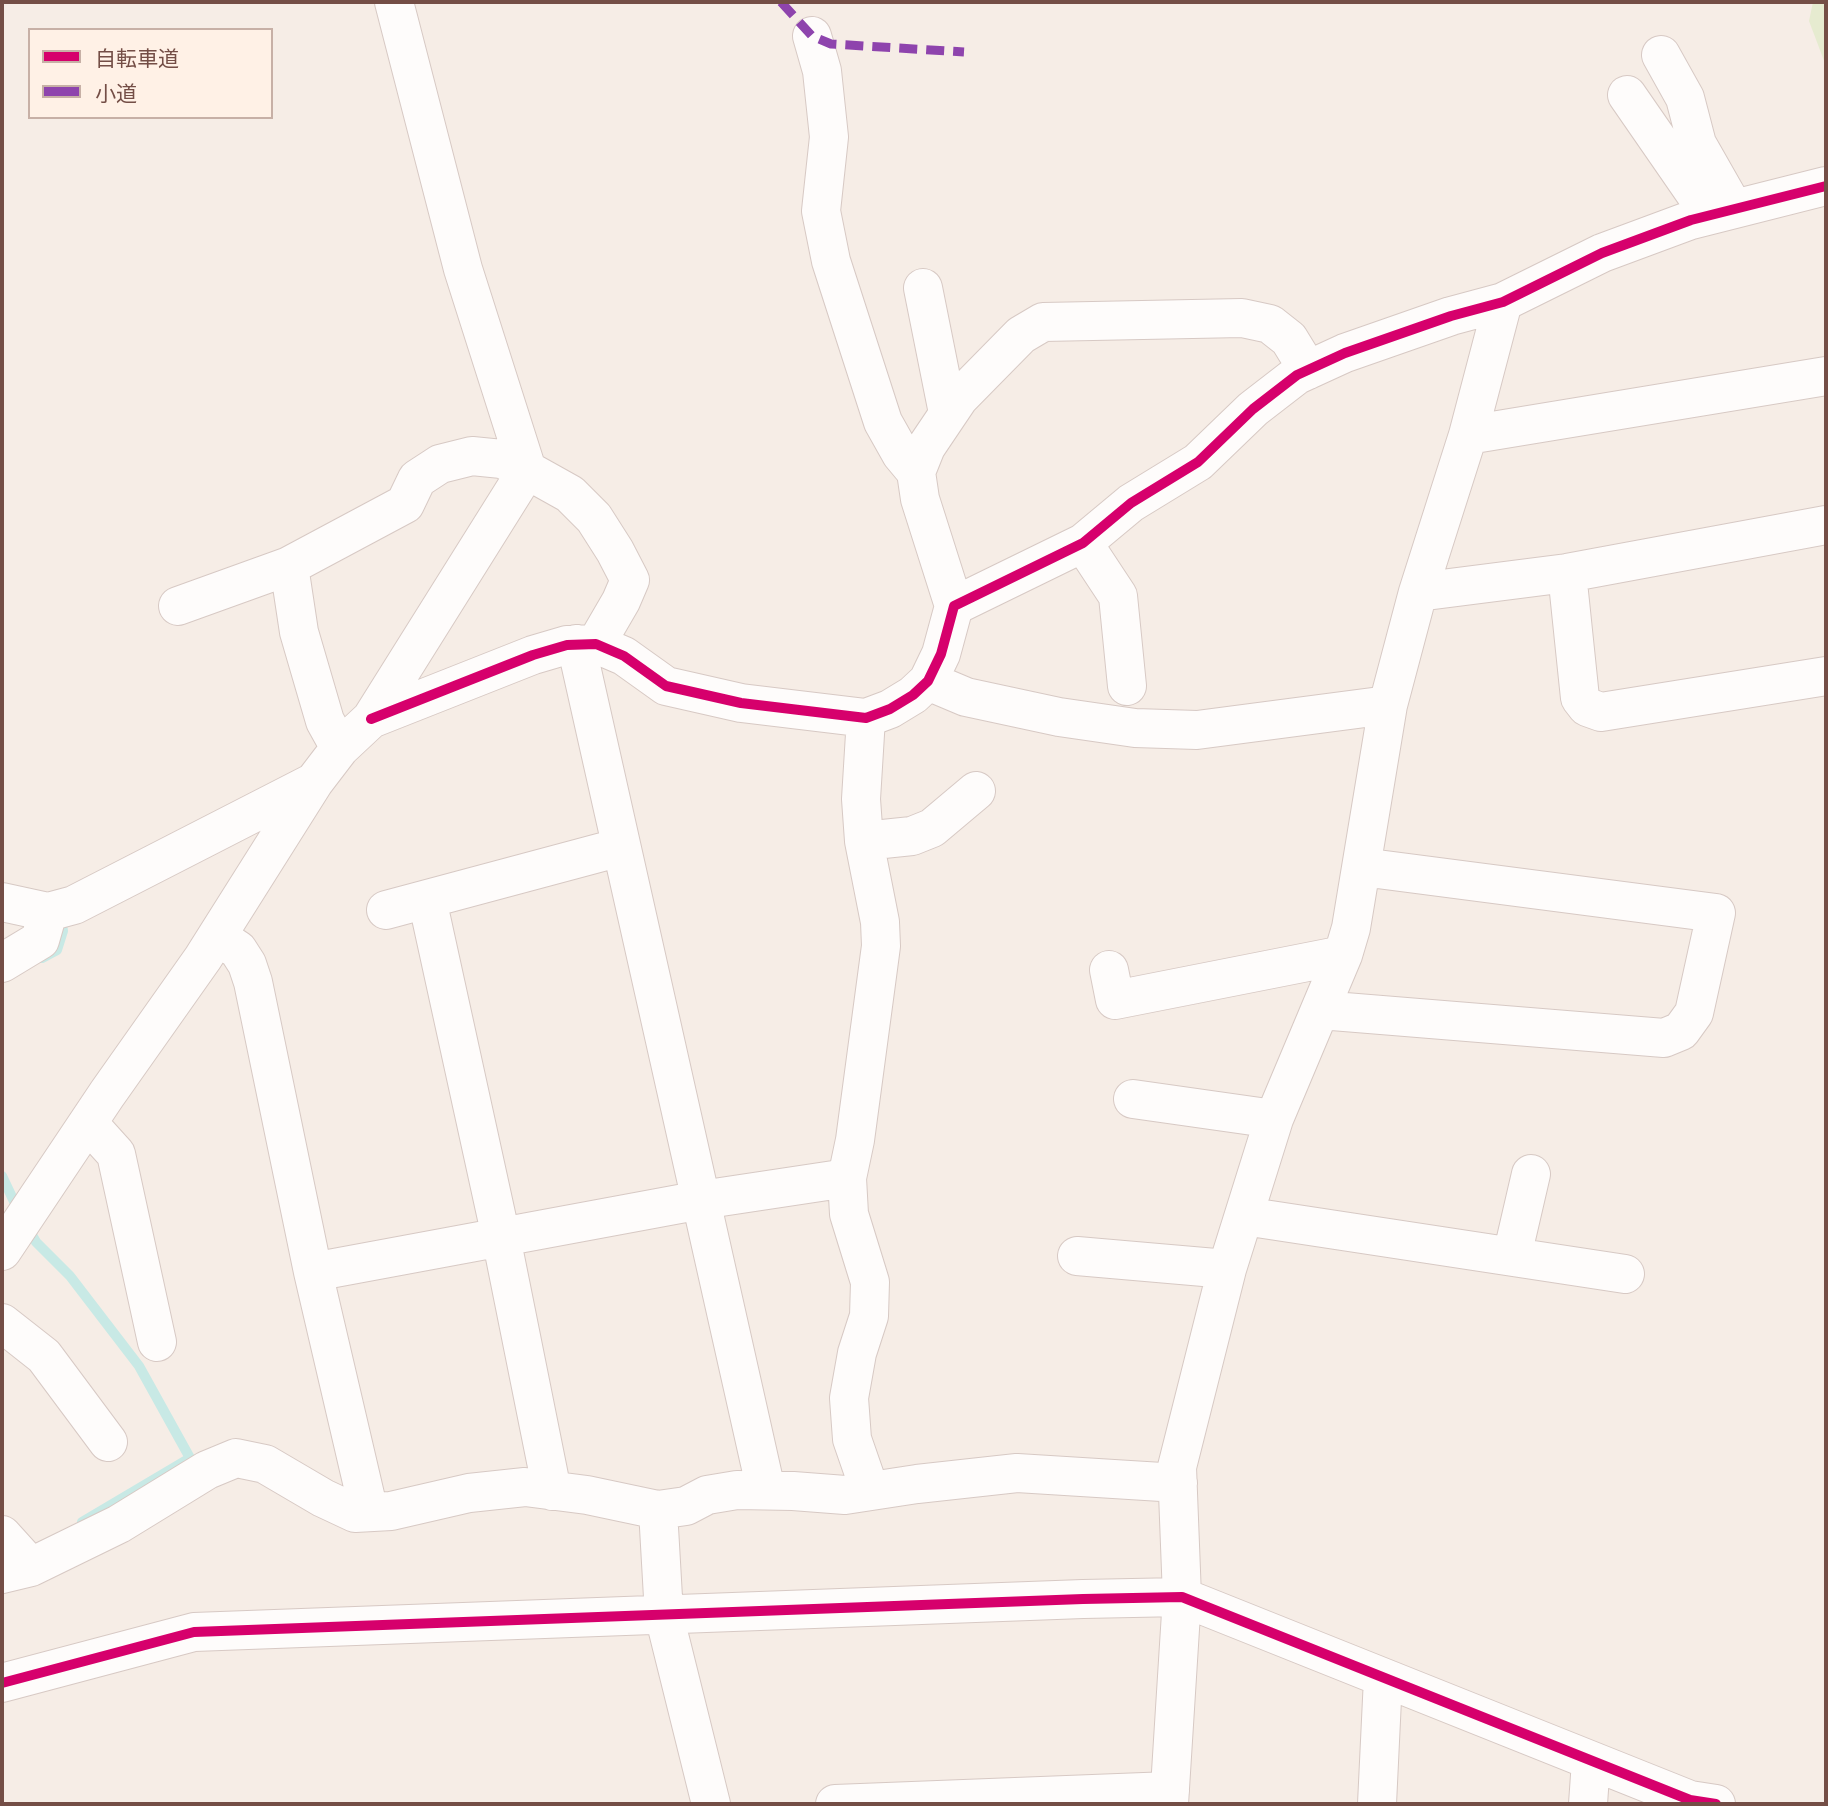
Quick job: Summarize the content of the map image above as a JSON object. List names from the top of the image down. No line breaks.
{"legend":["自転車道","小道"]}
